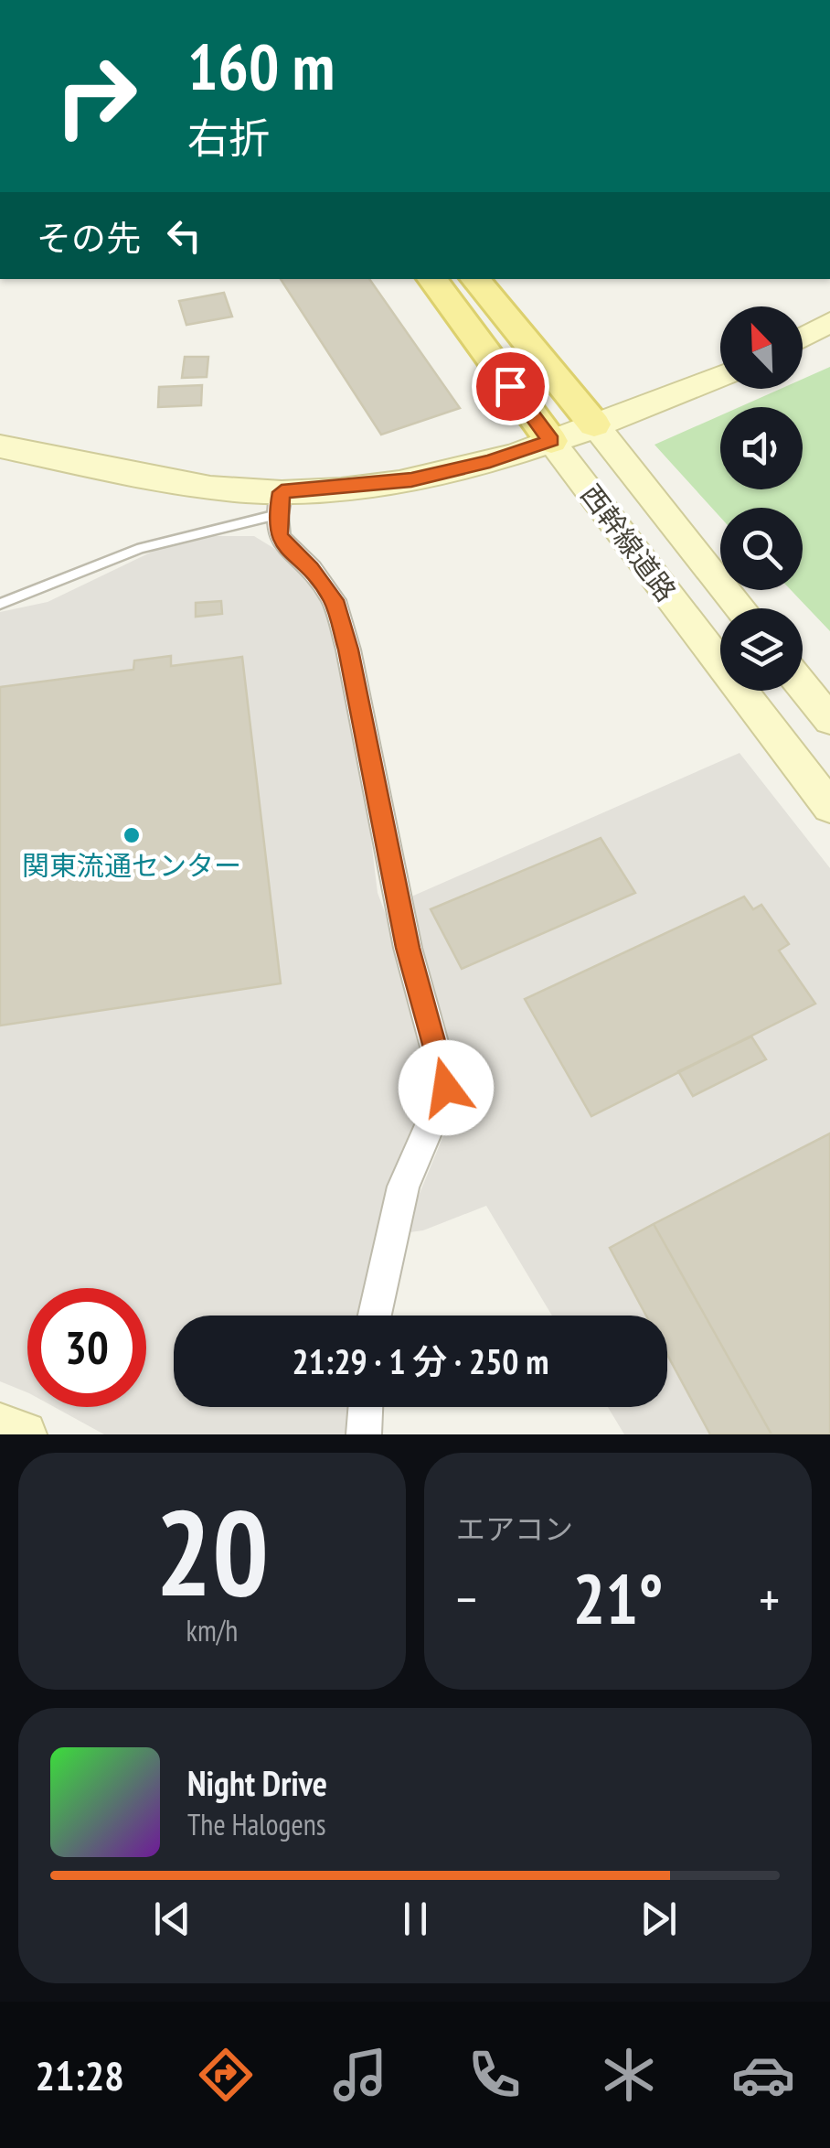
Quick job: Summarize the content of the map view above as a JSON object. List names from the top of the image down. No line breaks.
{"streets":{"main road":["西幹線道路"]},"places":["関東流通センター"],"north":"top left","page":{"turn":["160 m","右折"],"then":"その先","limit":"30","trip":"21:29 · 1 分 · 250 m","tile":[["20","km/h"],"エアコン"],"heat":["−","21°","+"],"song":["Night Drive","The Halogens"],"tabs":"21:28"}}
